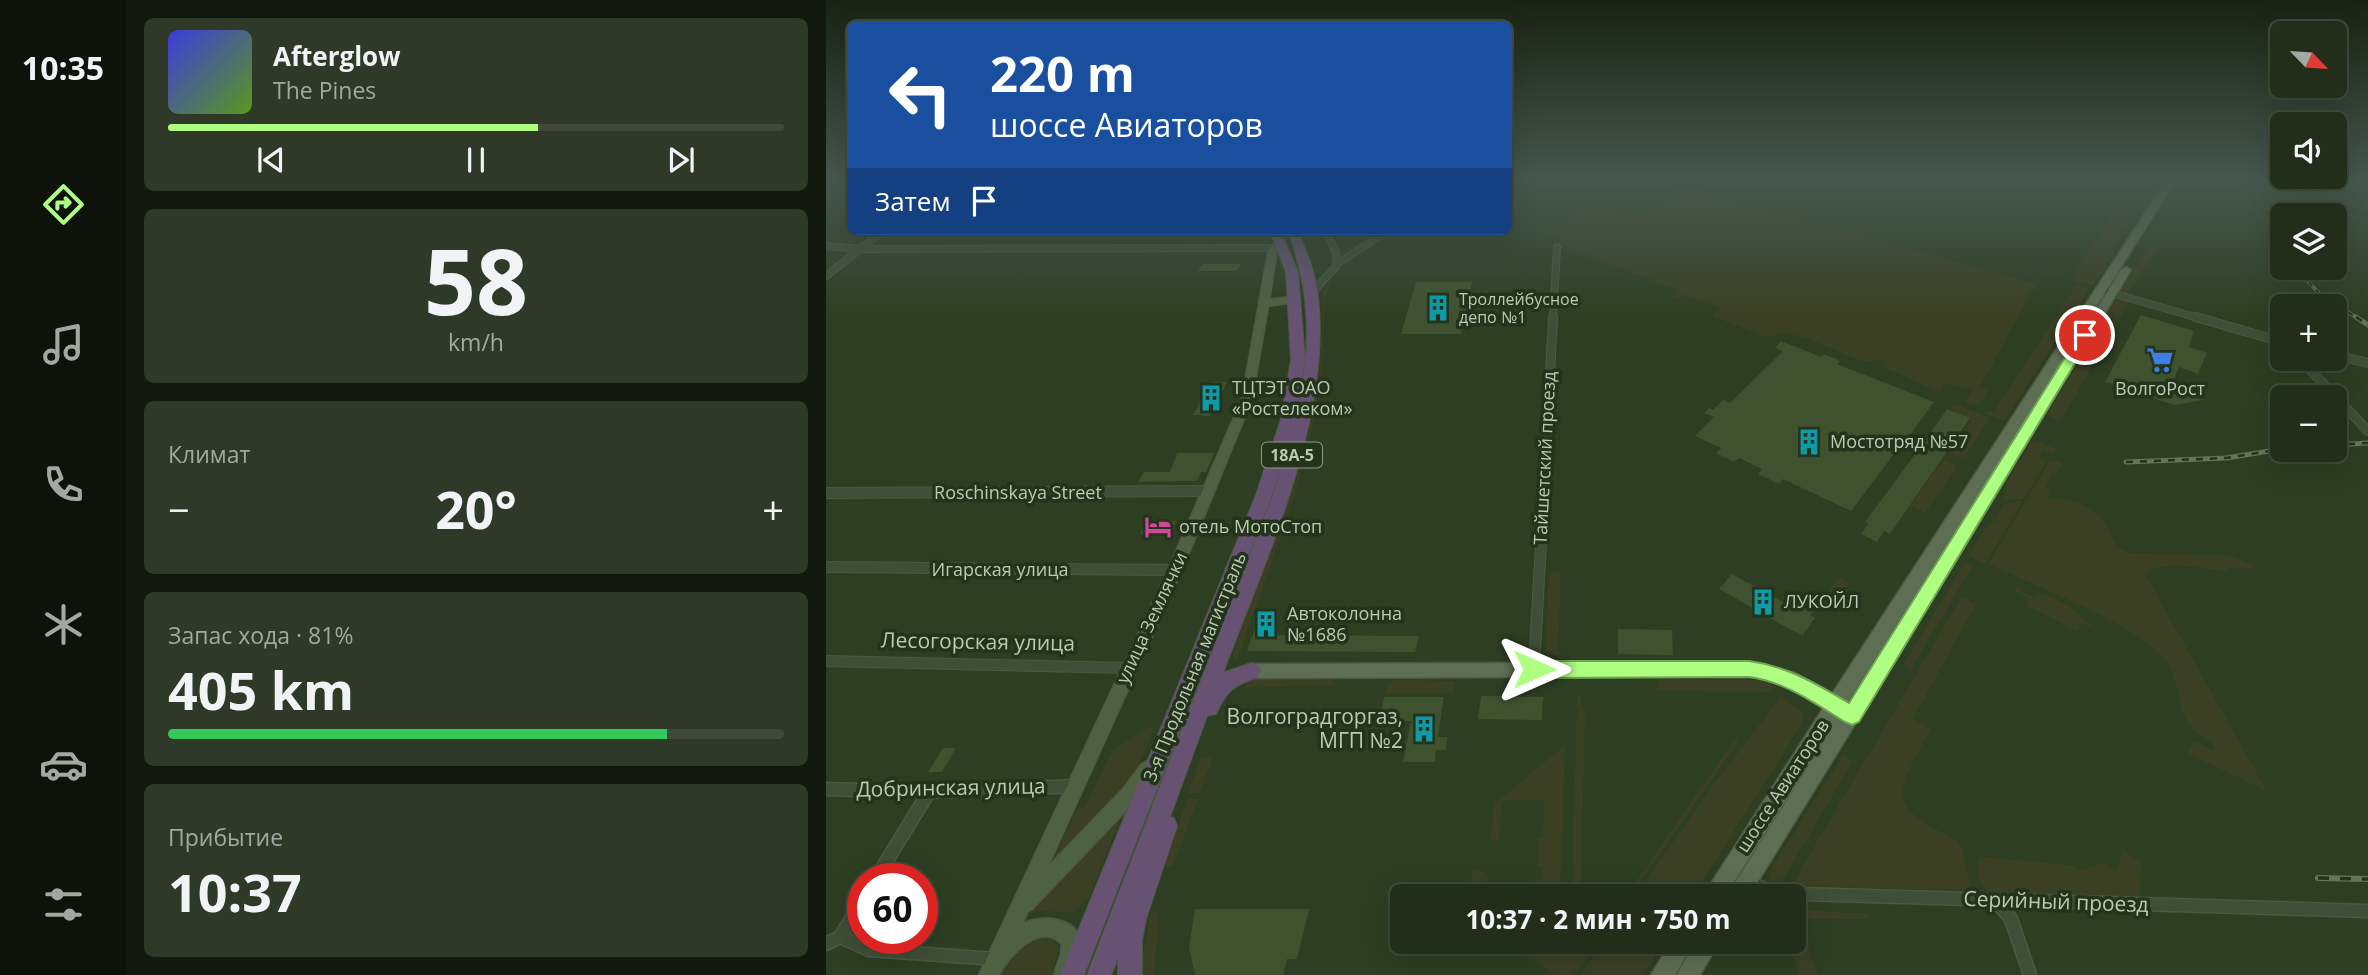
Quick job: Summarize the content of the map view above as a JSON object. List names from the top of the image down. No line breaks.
{"streets":{"highway":["18А-5","3-я Продольная магистраль"],"main road":["шоссе Авиаторов"],"street":["Тайшетский проезд","Roschinskaya Street","Игарская улица","улица Землячки","Лесогорская улица","Добринская улица","Серийный проезд"]},"crossings":[["Roschinskaya Street","улица Землячки"],["Игарская улица","улица Землячки"],["улица Землячки","Лесогорская улица"],["улица Землячки","3-я Продольная магистраль"],["улица Землячки","Добринская улица"]],"places":{"building":["Троллейбусное депо №1","ТЦТЭТ ОАО «Ростелеком»","Мостотряд №57","ЛУКОЙЛ","Автоколонна №1686","Волгоградгоргаз, МГП №2"],"supermarket":["ВолгоРост"],"hotel":["отель МотоСтоп"]},"north":"bottom right","page":{"tabs":"10:35","map_buttons":["+","−"],"turn":["220 m","шоссе Авиаторов"],"song":["Afterglow","The Pines"],"then":"Затем","tile":[["58","km/h"],"Климат",["Запас хода · 81%","405 km"],["Прибытие","10:37"]],"heat":["−","20°","+"],"limit":"60","trip":"10:37 · 2 мин · 750 m"}}
